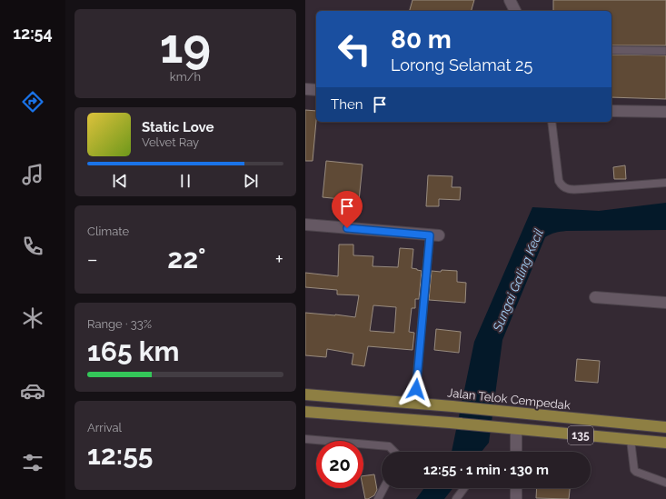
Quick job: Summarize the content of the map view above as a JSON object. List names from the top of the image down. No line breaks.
{"streets":{"main road":["Jalan Telok Cempedak","135"]},"water":["Sungai Galing Kecil"],"page":{"tabs":"12:54","tile":[["19","km/h"],"Climate",["Range · 33%","165 km"],["Arrival","12:55"]],"turn":["80 m","Lorong Selamat 25"],"then":"Then","song":["Static Love","Velvet Ray"],"heat":["−","22°","+"],"limit":"20","trip":"12:55 · 1 min · 130 m"}}
